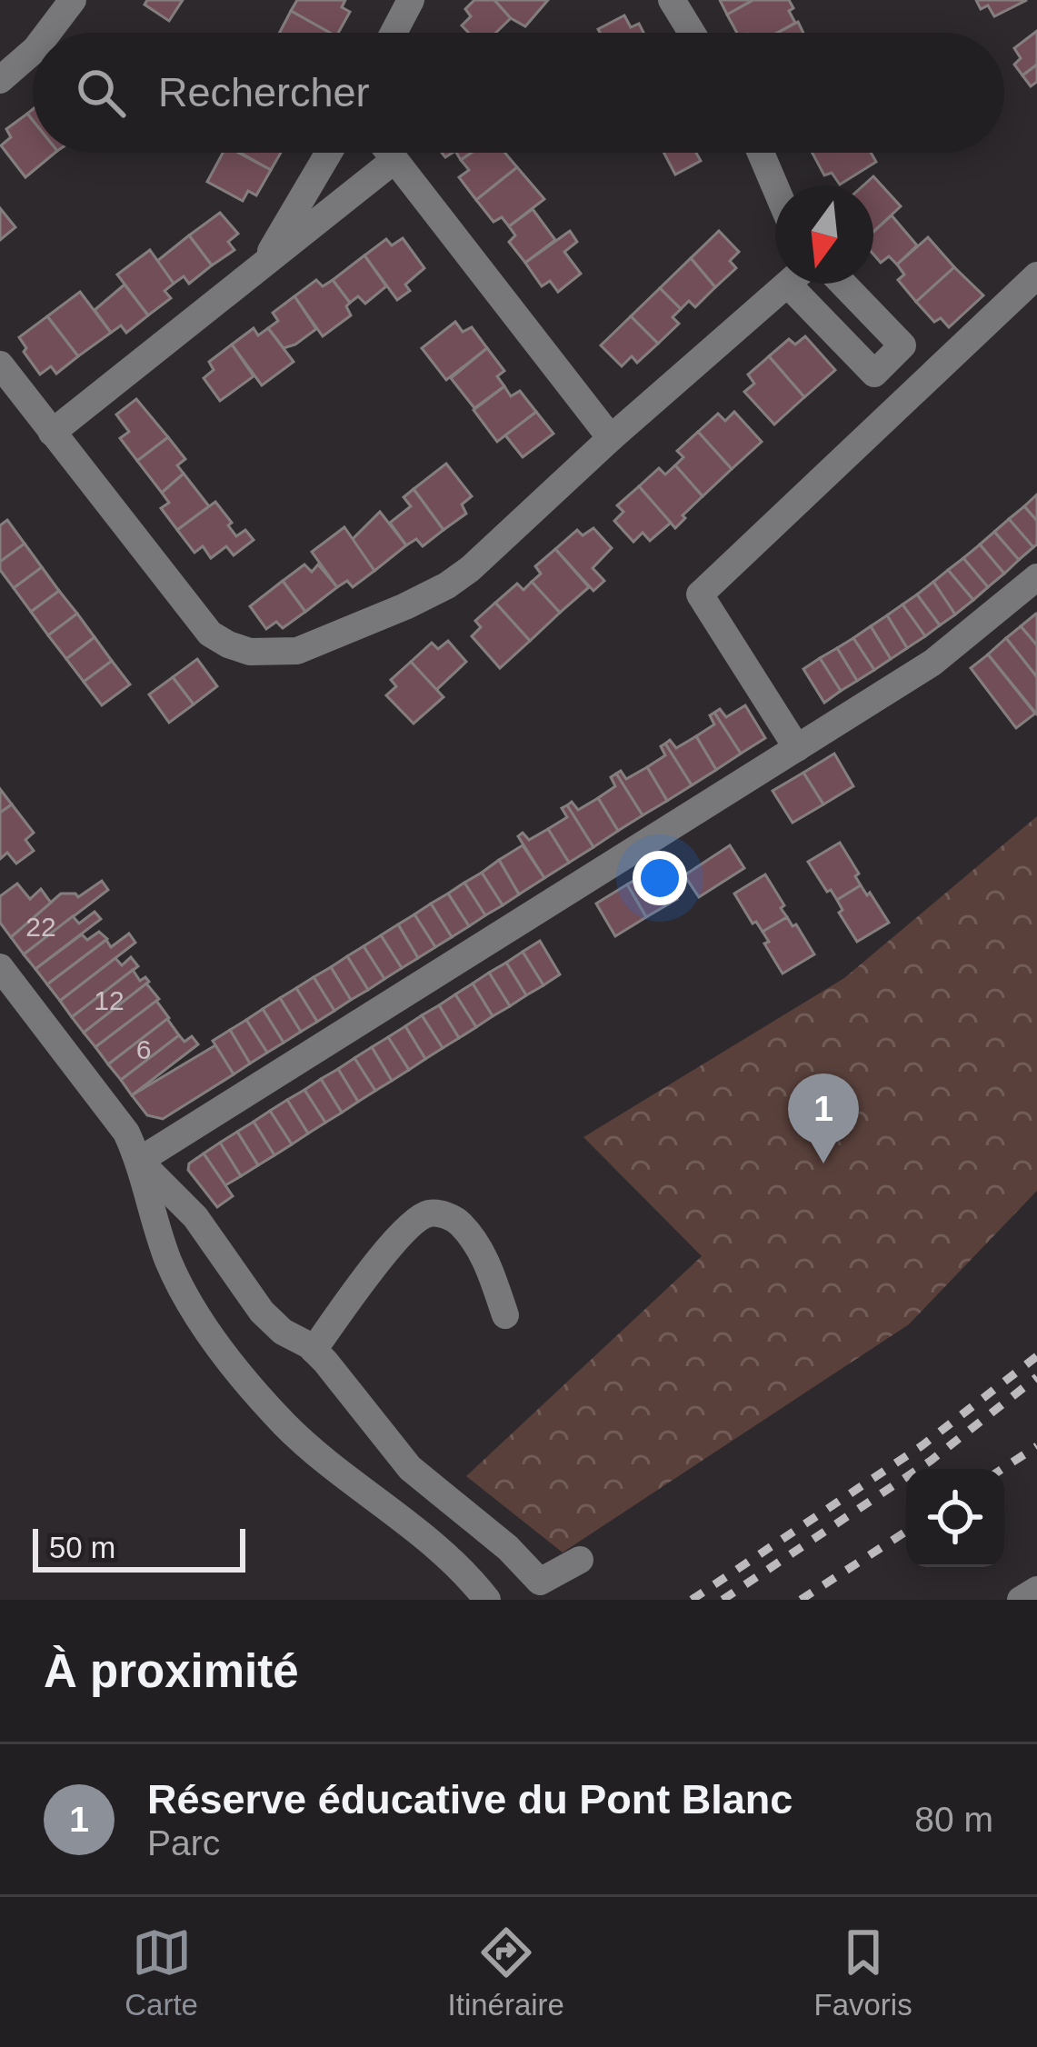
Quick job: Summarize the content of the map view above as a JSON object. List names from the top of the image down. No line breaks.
{"house_numbers":["22","12","6"],"scale_bar":"50 m","north":"bottom","page":{"search":"Rechercher","pins":"1","scale":"50 m","heading":"À proximité","list":[{"mark":"1","name":"Réserve éducative du Pont Blanc","note":"Parc","value":"80 m"}],"nav":["Carte","Itinéraire","Favoris"]}}
